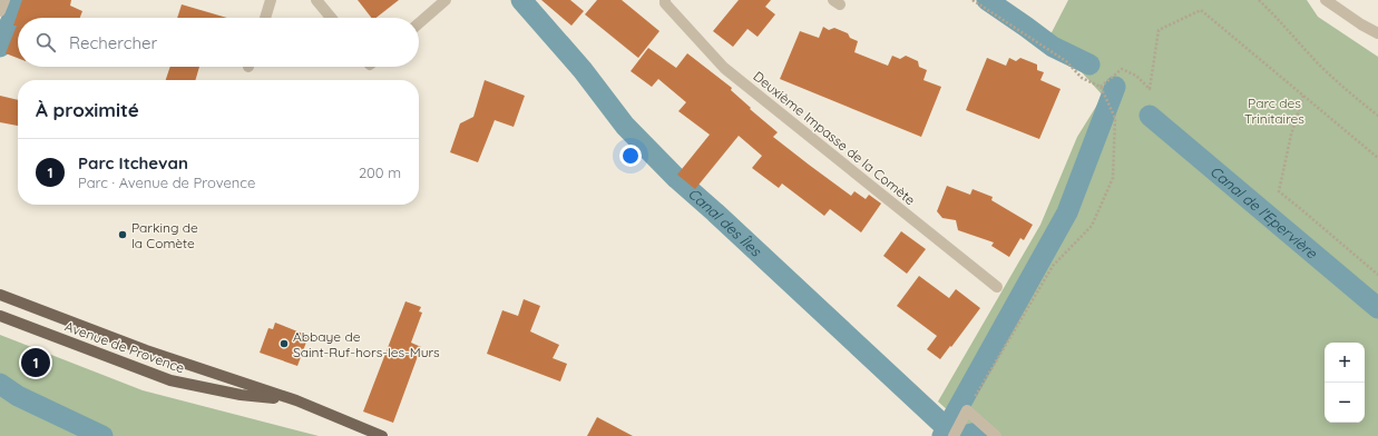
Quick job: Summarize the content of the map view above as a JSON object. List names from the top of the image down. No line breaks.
{"streets":{"main road":["Avenue de Provence"],"street":["Deuxième Impasse de la Comète"]},"water":["Canal de l'Epervière","Canal des Îles"],"parks":["Parc des Trinitaires"],"places":["Parking de la Comète","Abbaye de Saint-Ruf-hors-les-Murs"],"page":{"search":"Rechercher","heading":"À proximité","list":[{"mark":"1","name":"Parc Itchevan","note":"Parc · Avenue de Provence","value":"200 m"}],"map_buttons":["+","−"],"pins":"1"}}
